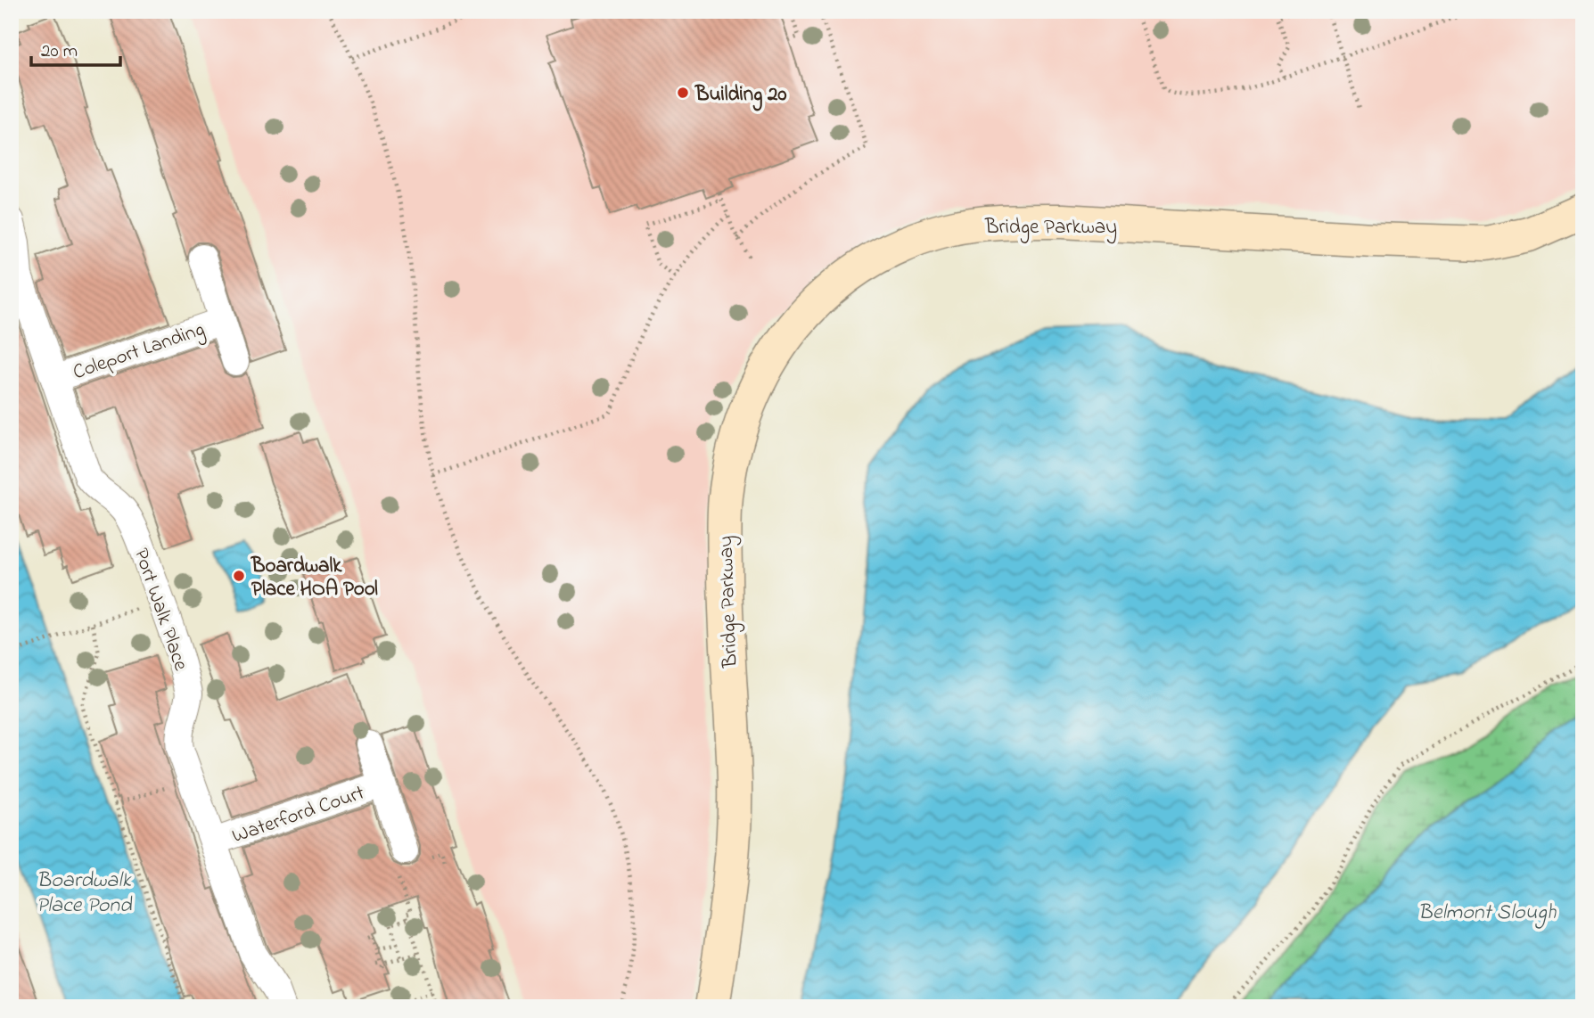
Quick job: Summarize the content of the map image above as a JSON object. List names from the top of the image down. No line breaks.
{"streets":{"street":["Bridge Parkway","Coleport Landing","Port Walk Place","Waterford Court"]},"crossings":[["Coleport Landing","Port Walk Place"],["Port Walk Place","Waterford Court"]],"water":["Boardwalk Place Pond","Belmont Slough"],"places":["Building 20","Boardwalk Place HOA Pool"],"scale_bar":"20 m"}
